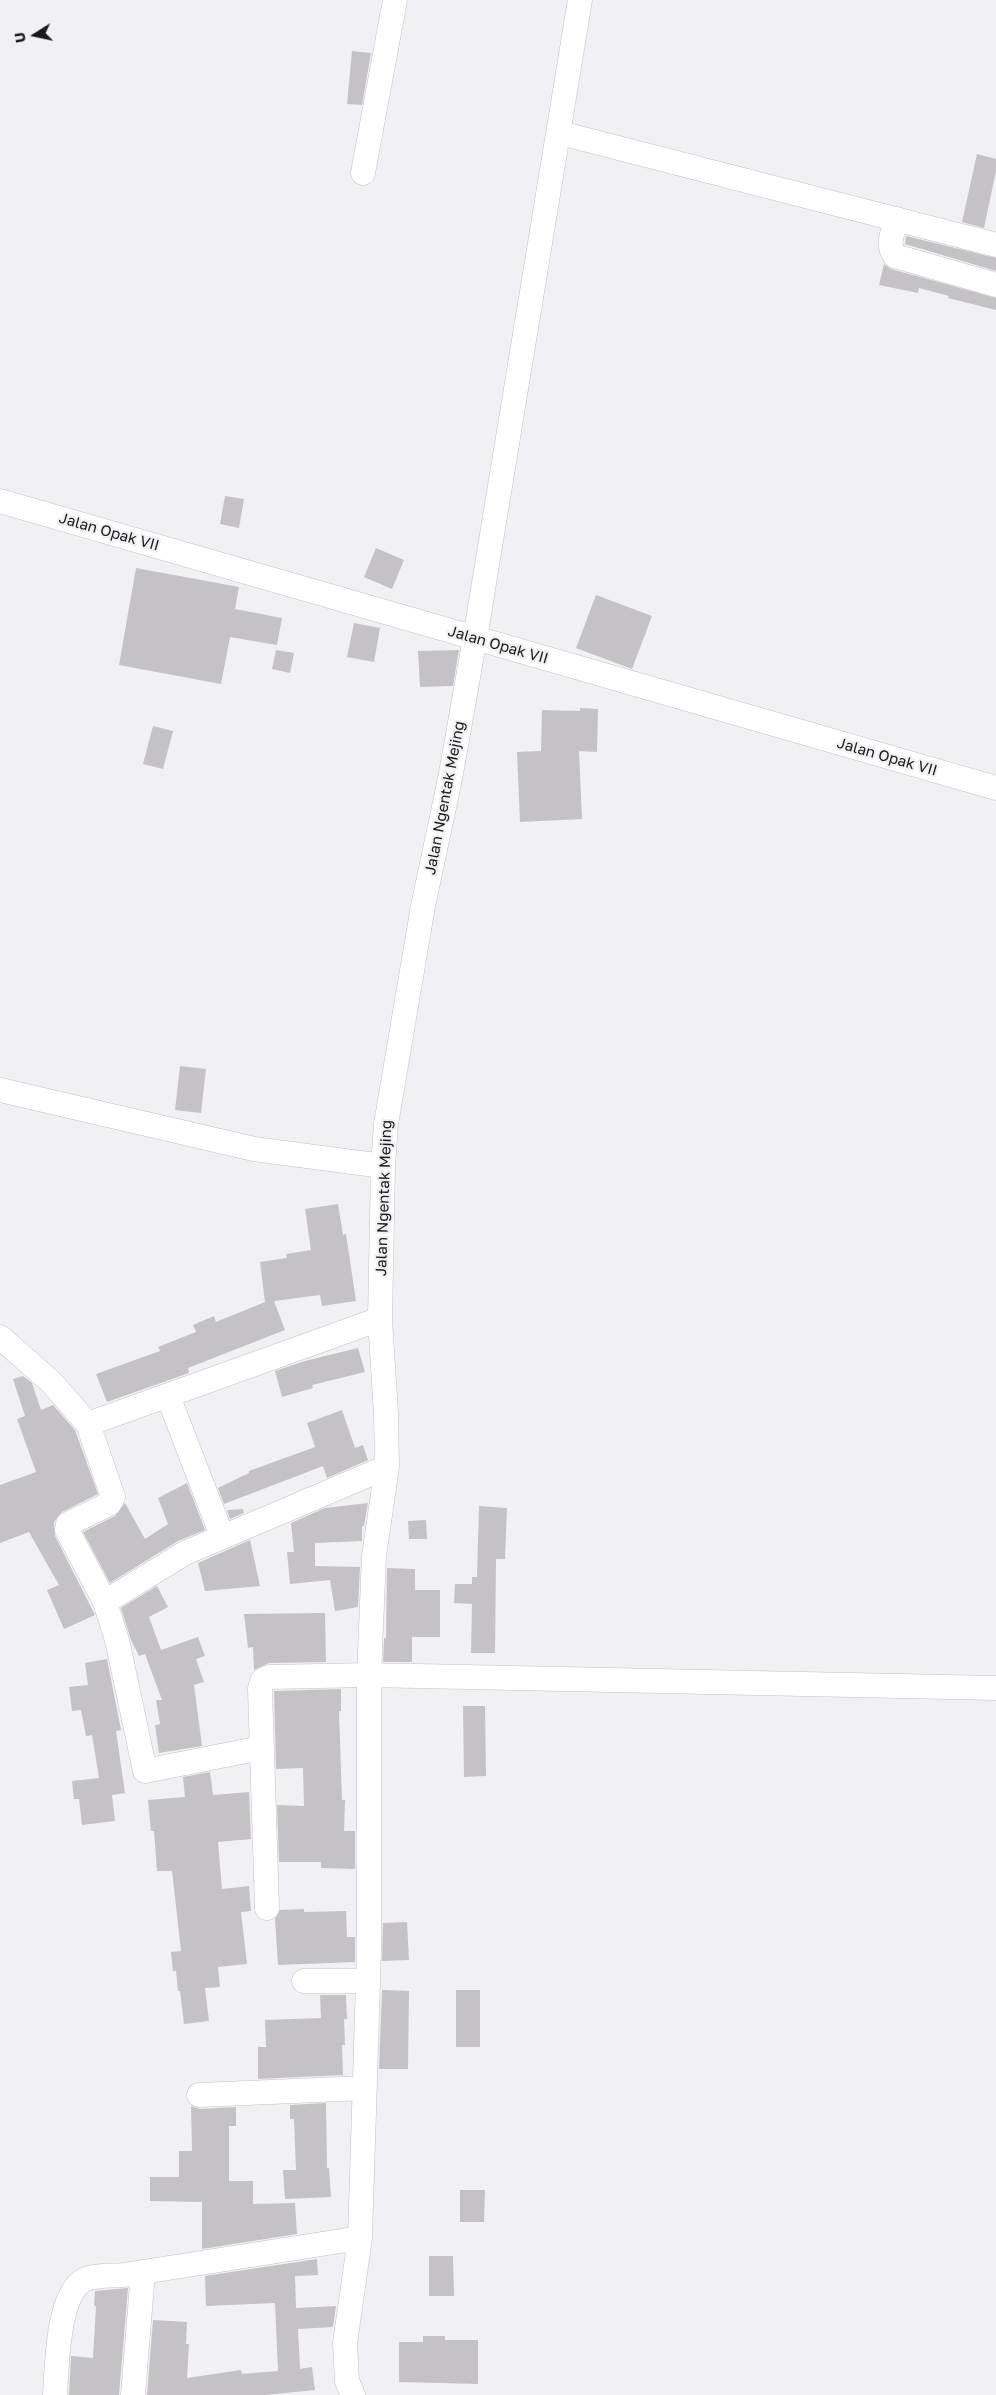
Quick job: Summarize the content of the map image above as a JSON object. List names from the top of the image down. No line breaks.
{"streets":{"street":["Jalan Opak VII","Jalan Ngentak Mejing"]},"crossings":[["Jalan Opak VII","Jalan Ngentak Mejing"]],"north":"left"}
